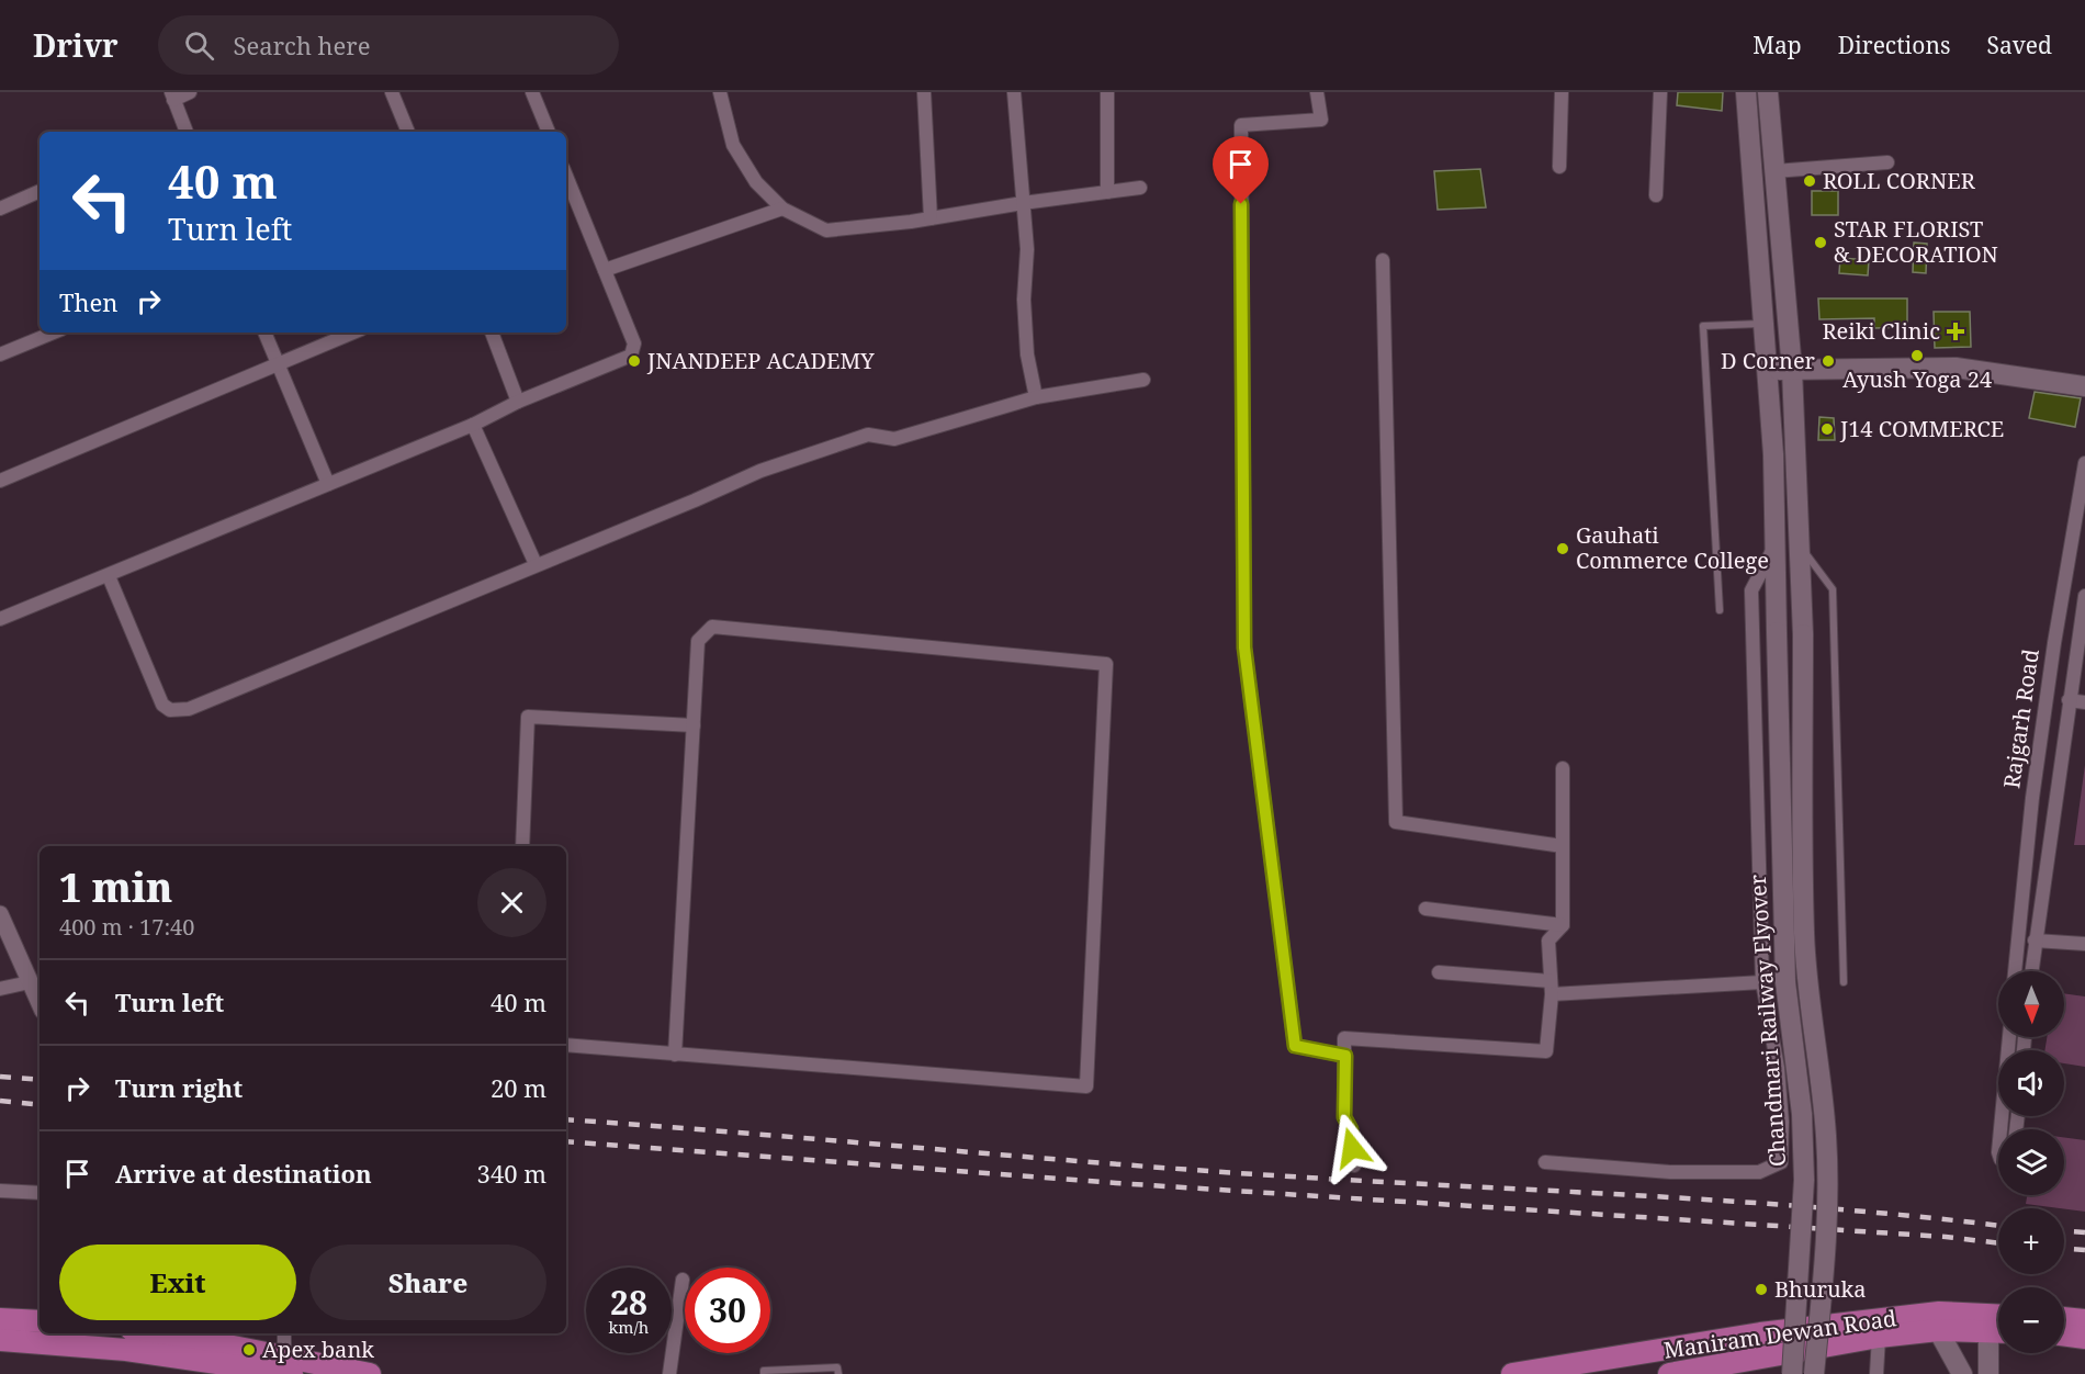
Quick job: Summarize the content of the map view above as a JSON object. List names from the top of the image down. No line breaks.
{"streets":{"main road":["Chandmari Railway Flyover","Maniram Dewan Road"],"street":["Rajgarh Road"]},"places":{"other":["ROLL CORNER","STAR FLORIST & DECORATION","Ayush Yoga 24","JNANDEEP ACADEMY","D Corner","J14 COMMERCE","Gauhati Commerce College","Bhuruka","Apex bank"],"health":["Reiki Clinic"]},"north":"bottom","page":{"header":"Drivr","search":"Search here","nav":["Map","Directions","Saved"],"turn":["40 m","Turn left"],"then":"Then","heading":["1 min","400 m · 17:40"],"list":[{"name":"Turn left","value":"40 m"},{"name":"Turn right","value":"20 m"},{"name":"Arrive at destination","value":"340 m"}],"map_buttons":["+","−"],"buttons":["Exit","Share"],"speed":"28 km/h","limit":"30"}}
